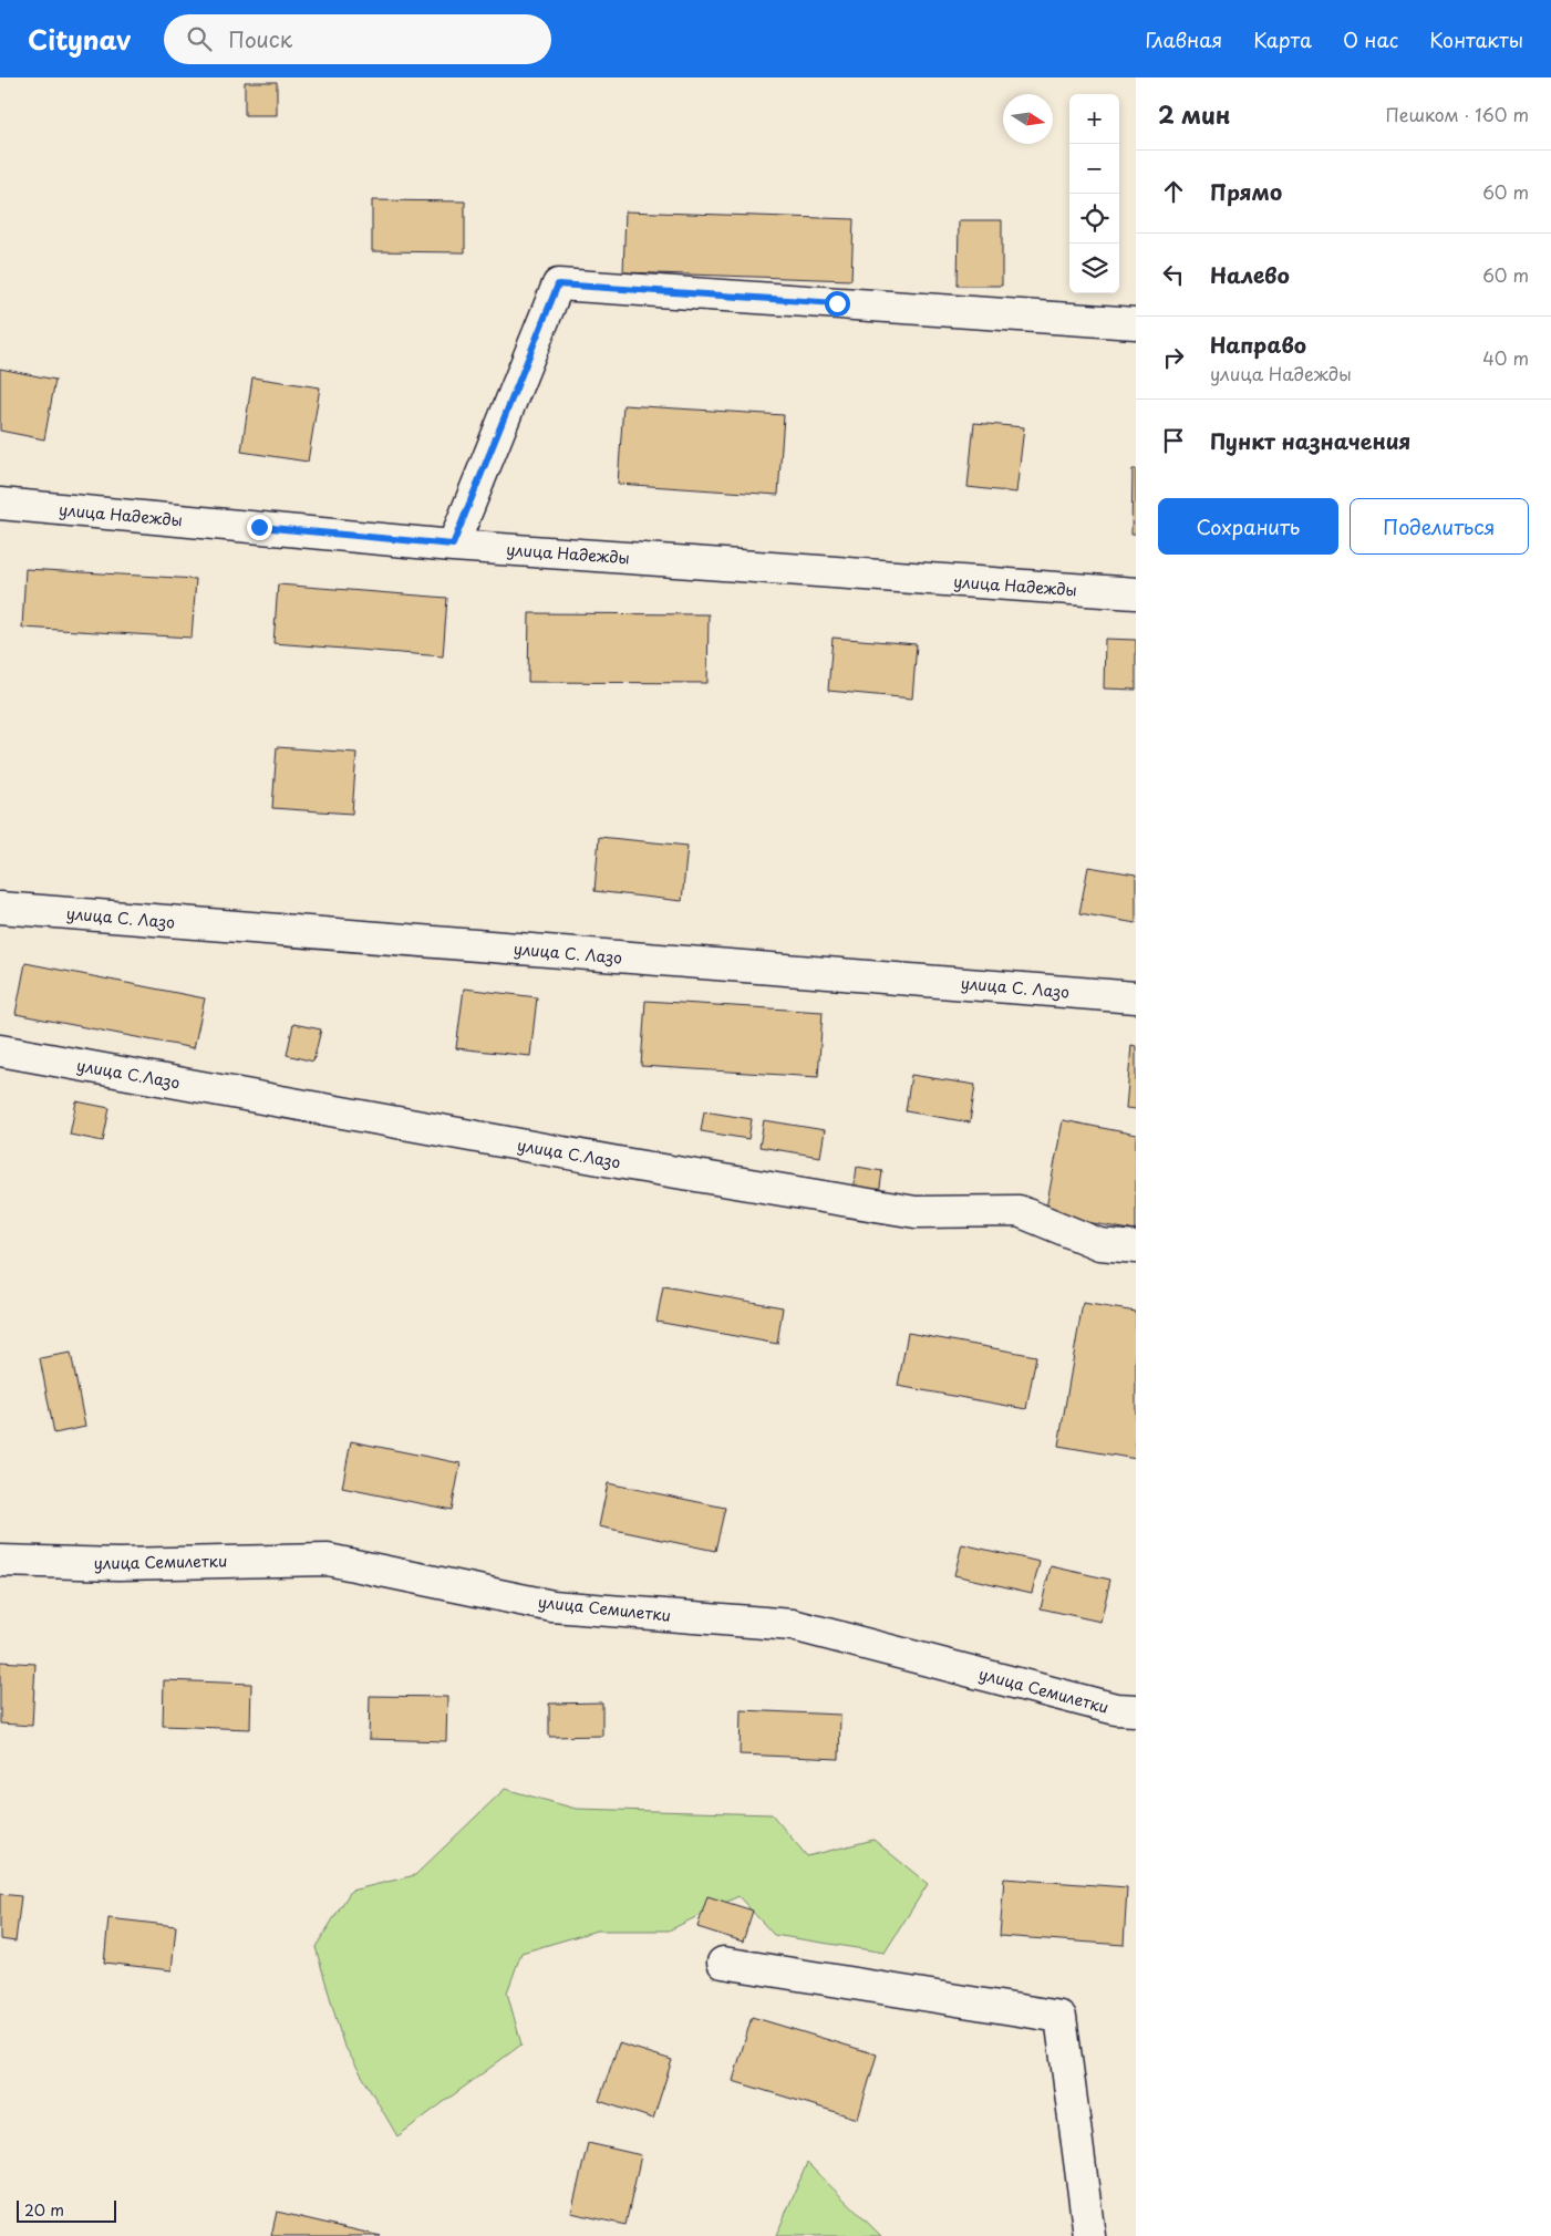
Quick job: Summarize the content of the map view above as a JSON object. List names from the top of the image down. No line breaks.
{"streets":{"street":["улица Надежды","улица С. Лазо","улица С.Лазо","улица Семилетки"]},"scale_bar":"20 m","north":"right","page":{"header":"Citynav","search":"Поиск","nav":["Главная","Карта","О нас","Контакты"],"heading":["2 мин","Пешком · 160 m"],"map_buttons":["+","−"],"list":[["Прямо","60 m"],["Налево","60 m"],["Направо","улица Надежды","40 m"],"Пункт назначения"],"buttons":["Сохранить","Поделиться"],"scale":"20 m"}}
